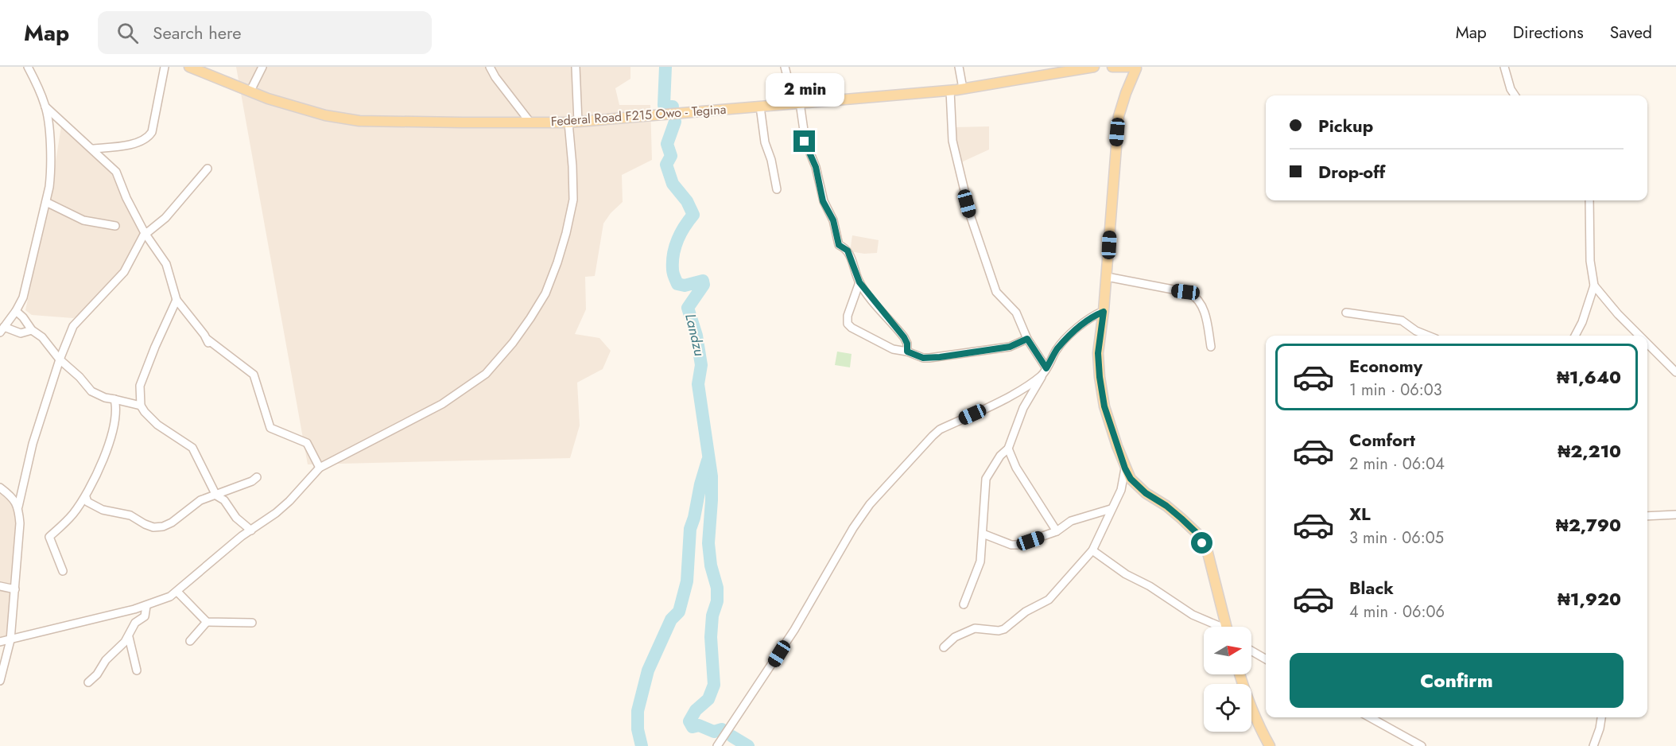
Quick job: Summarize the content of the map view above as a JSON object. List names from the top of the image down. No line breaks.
{"streets":{"main road":["Federal Road F215 Owo - Tegina"]},"water":["Landzu"],"north":"right","page":{"header":"Map","search":"Search here","nav":["Map","Directions","Saved"],"bubble":"2 min","banner":["Pickup","Drop-off"],"list":[{"name":"Economy","note":"1 min · 06:03","value":"₦1,640"},{"name":"Comfort","note":"2 min · 06:04","value":"₦2,210"},{"name":"XL","note":"3 min · 06:05","value":"₦2,790"},{"name":"Black","note":"4 min · 06:06","value":"₦1,920"}],"buttons":"Confirm"}}
